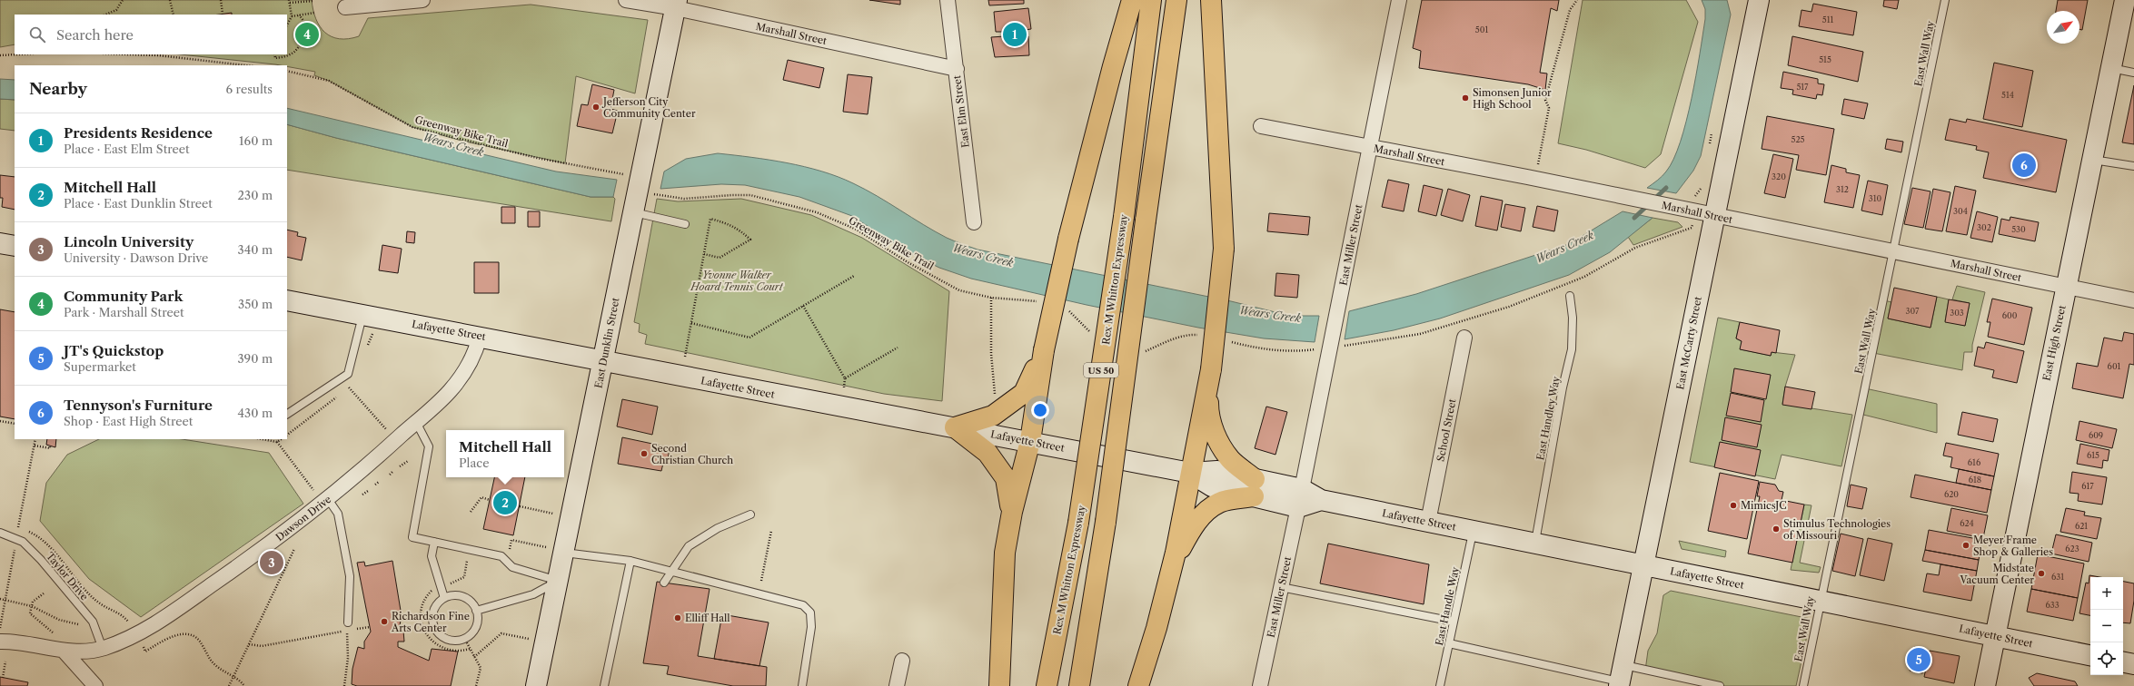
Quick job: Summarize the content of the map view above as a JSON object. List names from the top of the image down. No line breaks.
{"streets":{"highway":["Rex M Whitton Expressway","US 50"],"main road":["Lafayette Street","East Dunklin Street","East McCarty Street","East High Street"],"street":["Marshall Street","East Elm Street","East Miller Street","School Street","Dawson Drive"],"lane":["East Wall Way","East Handley Way","Taylor Drive","East Handle Way"],"path":["Greenway Bike Trail"]},"crossings":[["Marshall Street","East Wall Way"],["Marshall Street","East Elm Street"],["Marshall Street","East Miller Street"],["Marshall Street","East Dunklin Street"],["Marshall Street","East McCarty Street"],["Marshall Street","East High Street"],["East Wall Way","Lafayette Street"],["East Miller Street","Lafayette Street"],["Lafayette Street","East Dunklin Street"],["Lafayette Street","East McCarty Street"],["Lafayette Street","East High Street"],["Lafayette Street","East Handley Way"],["Lafayette Street","School Street"],["Lafayette Street","Dawson Drive"],["Lafayette Street","East Handle Way"],["Dawson Drive","Taylor Drive"]],"water":["Wears Creek"],"parks":["Yvonne Walker Hoard Tennis Court"],"places":["Simonsen Junior High School","Jefferson City Community Center","Second Christian Church","MimicsJC","Stimulus Technologies of Missouri","Meyer Frame Shop & Galleries","Midstate Vacuum Center","Elliff Hall","Richardson Fine Arts Center"],"house_numbers":["511","501","515","517","514","525","320","312","310","304","302","530","307","303","600","601","609","615","616","618","617","620","624","621","623","631","633"],"north":"top right","page":{"search":"Search here","pins":["1","4","6","2","3","5"],"heading":["Nearby","6 results"],"list":[{"mark":"1","name":"Presidents Residence","note":"Place · East Elm Street","value":"160 m"},{"mark":"2","name":"Mitchell Hall","note":"Place · East Dunklin Street","value":"230 m"},{"mark":"3","name":"Lincoln University","note":"University · Dawson Drive","value":"340 m"},{"mark":"4","name":"Community Park","note":"Park · Marshall Street","value":"350 m"},{"mark":"5","name":"JT's Quickstop","note":"Supermarket","value":"390 m"},{"mark":"6","name":"Tennyson's Furniture","note":"Shop · East High Street","value":"430 m"}],"popup":["Mitchell Hall","Place"],"map_buttons":["+","−"]}}
